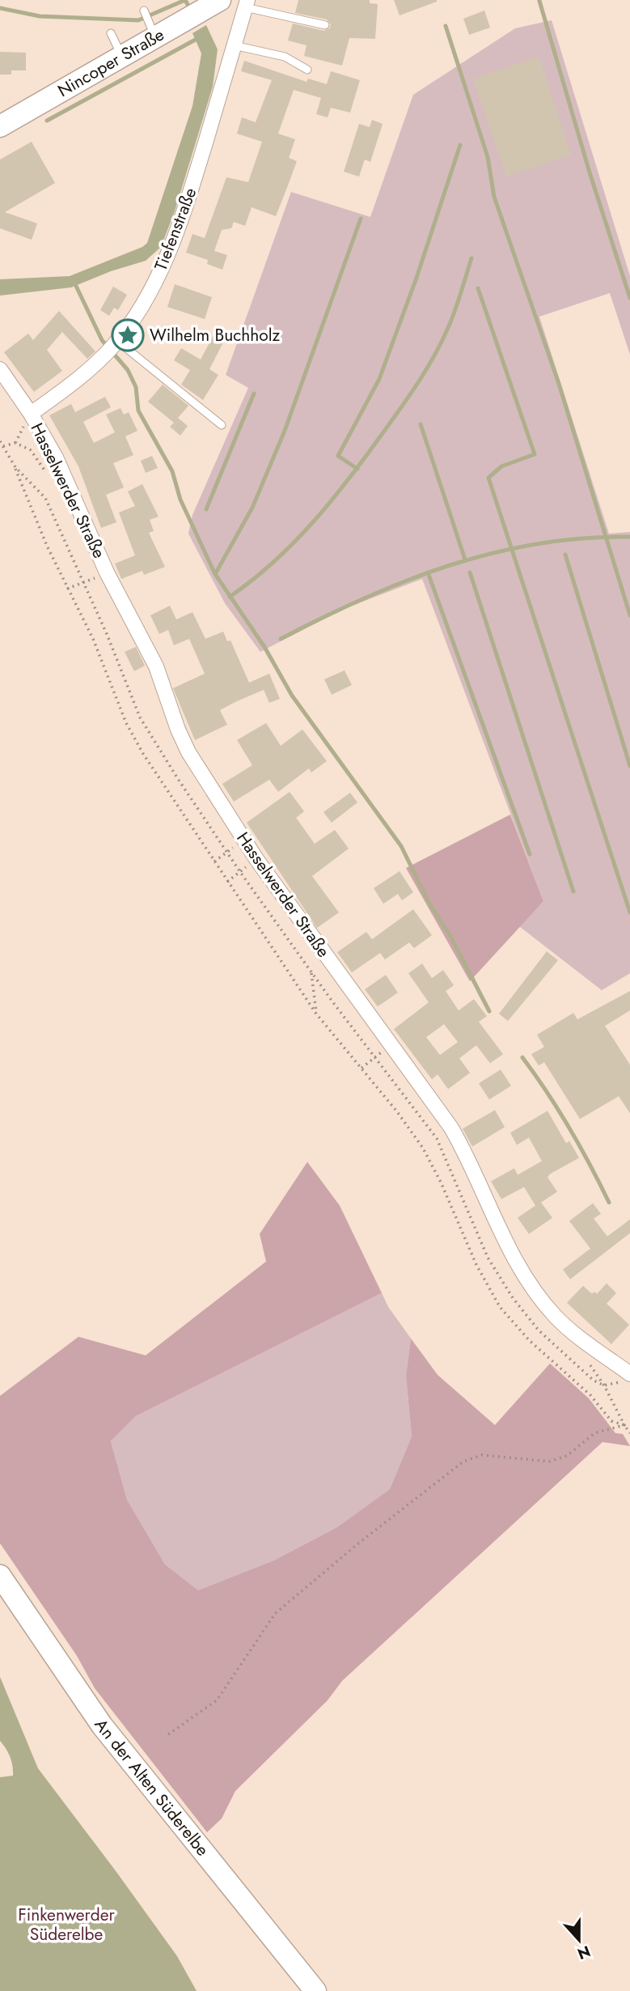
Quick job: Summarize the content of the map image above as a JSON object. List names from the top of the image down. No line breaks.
{"streets":{"main road":["Nincoper Straße","An der Alten Süderelbe"],"street":["Tiefenstraße","Hasselwerder Straße"]},"crossings":[["Tiefenstraße","Hasselwerder Straße"]],"parks":["Finkenwerder Süderelbe"],"places":{"place":["Wilhelm Buchholz"]},"north":"bottom"}
